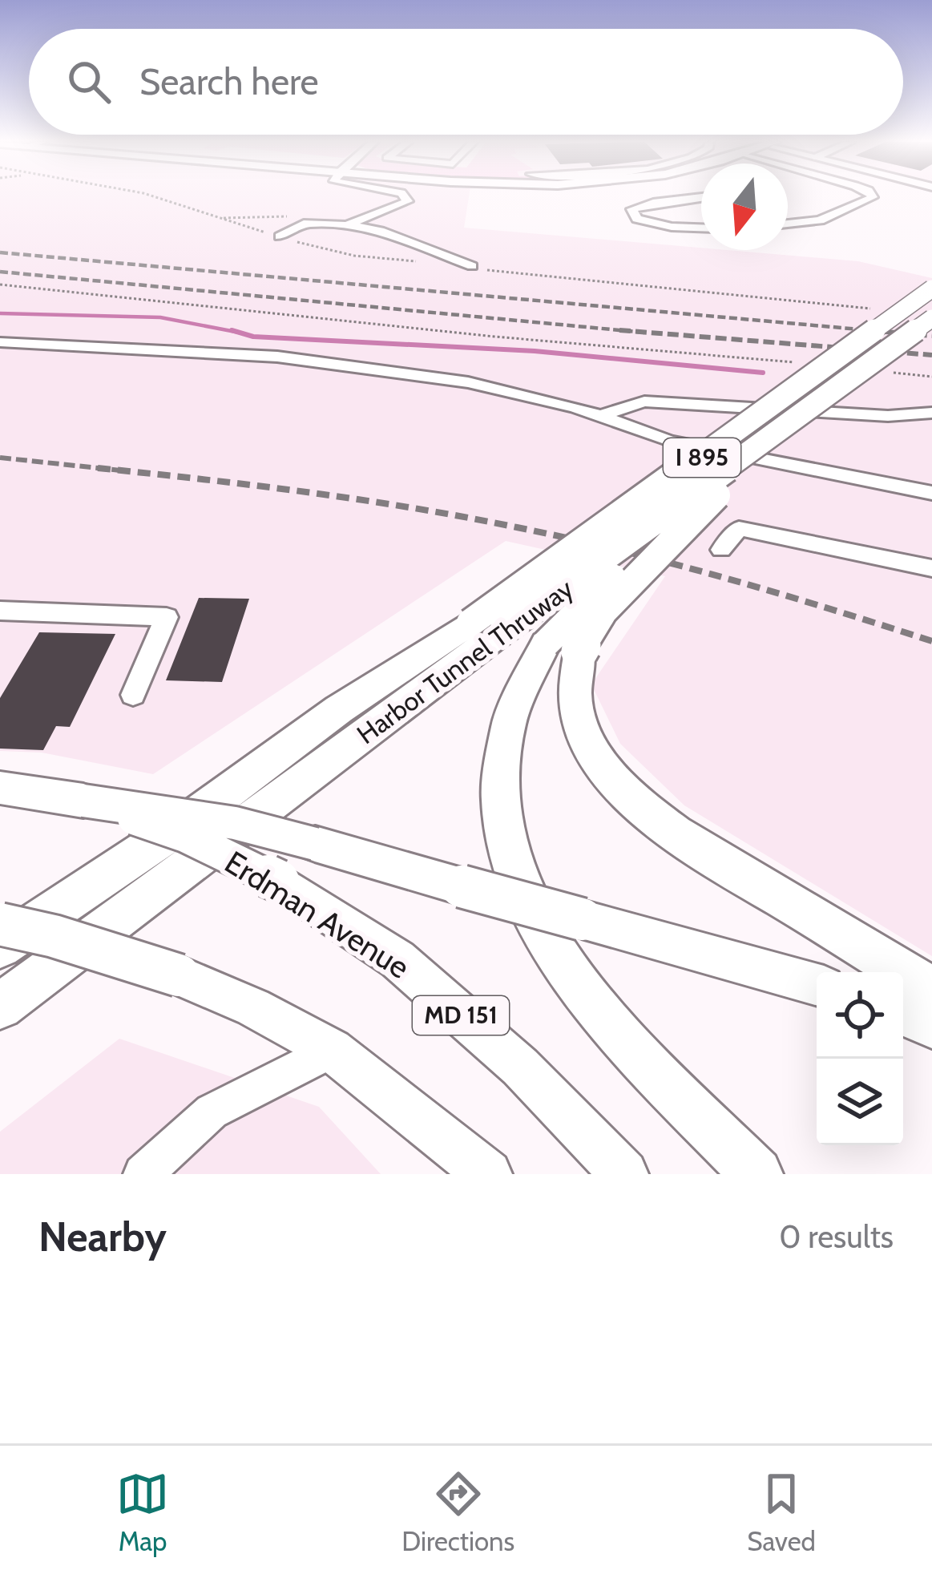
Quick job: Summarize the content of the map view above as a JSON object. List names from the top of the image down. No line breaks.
{"streets":{"highway":["I 895","Harbor Tunnel Thruway"],"main road":["Erdman Avenue","MD 151"]},"north":"bottom","page":{"search":"Search here","heading":["Nearby","0 results"],"nav":["Map","Directions","Saved"]}}
